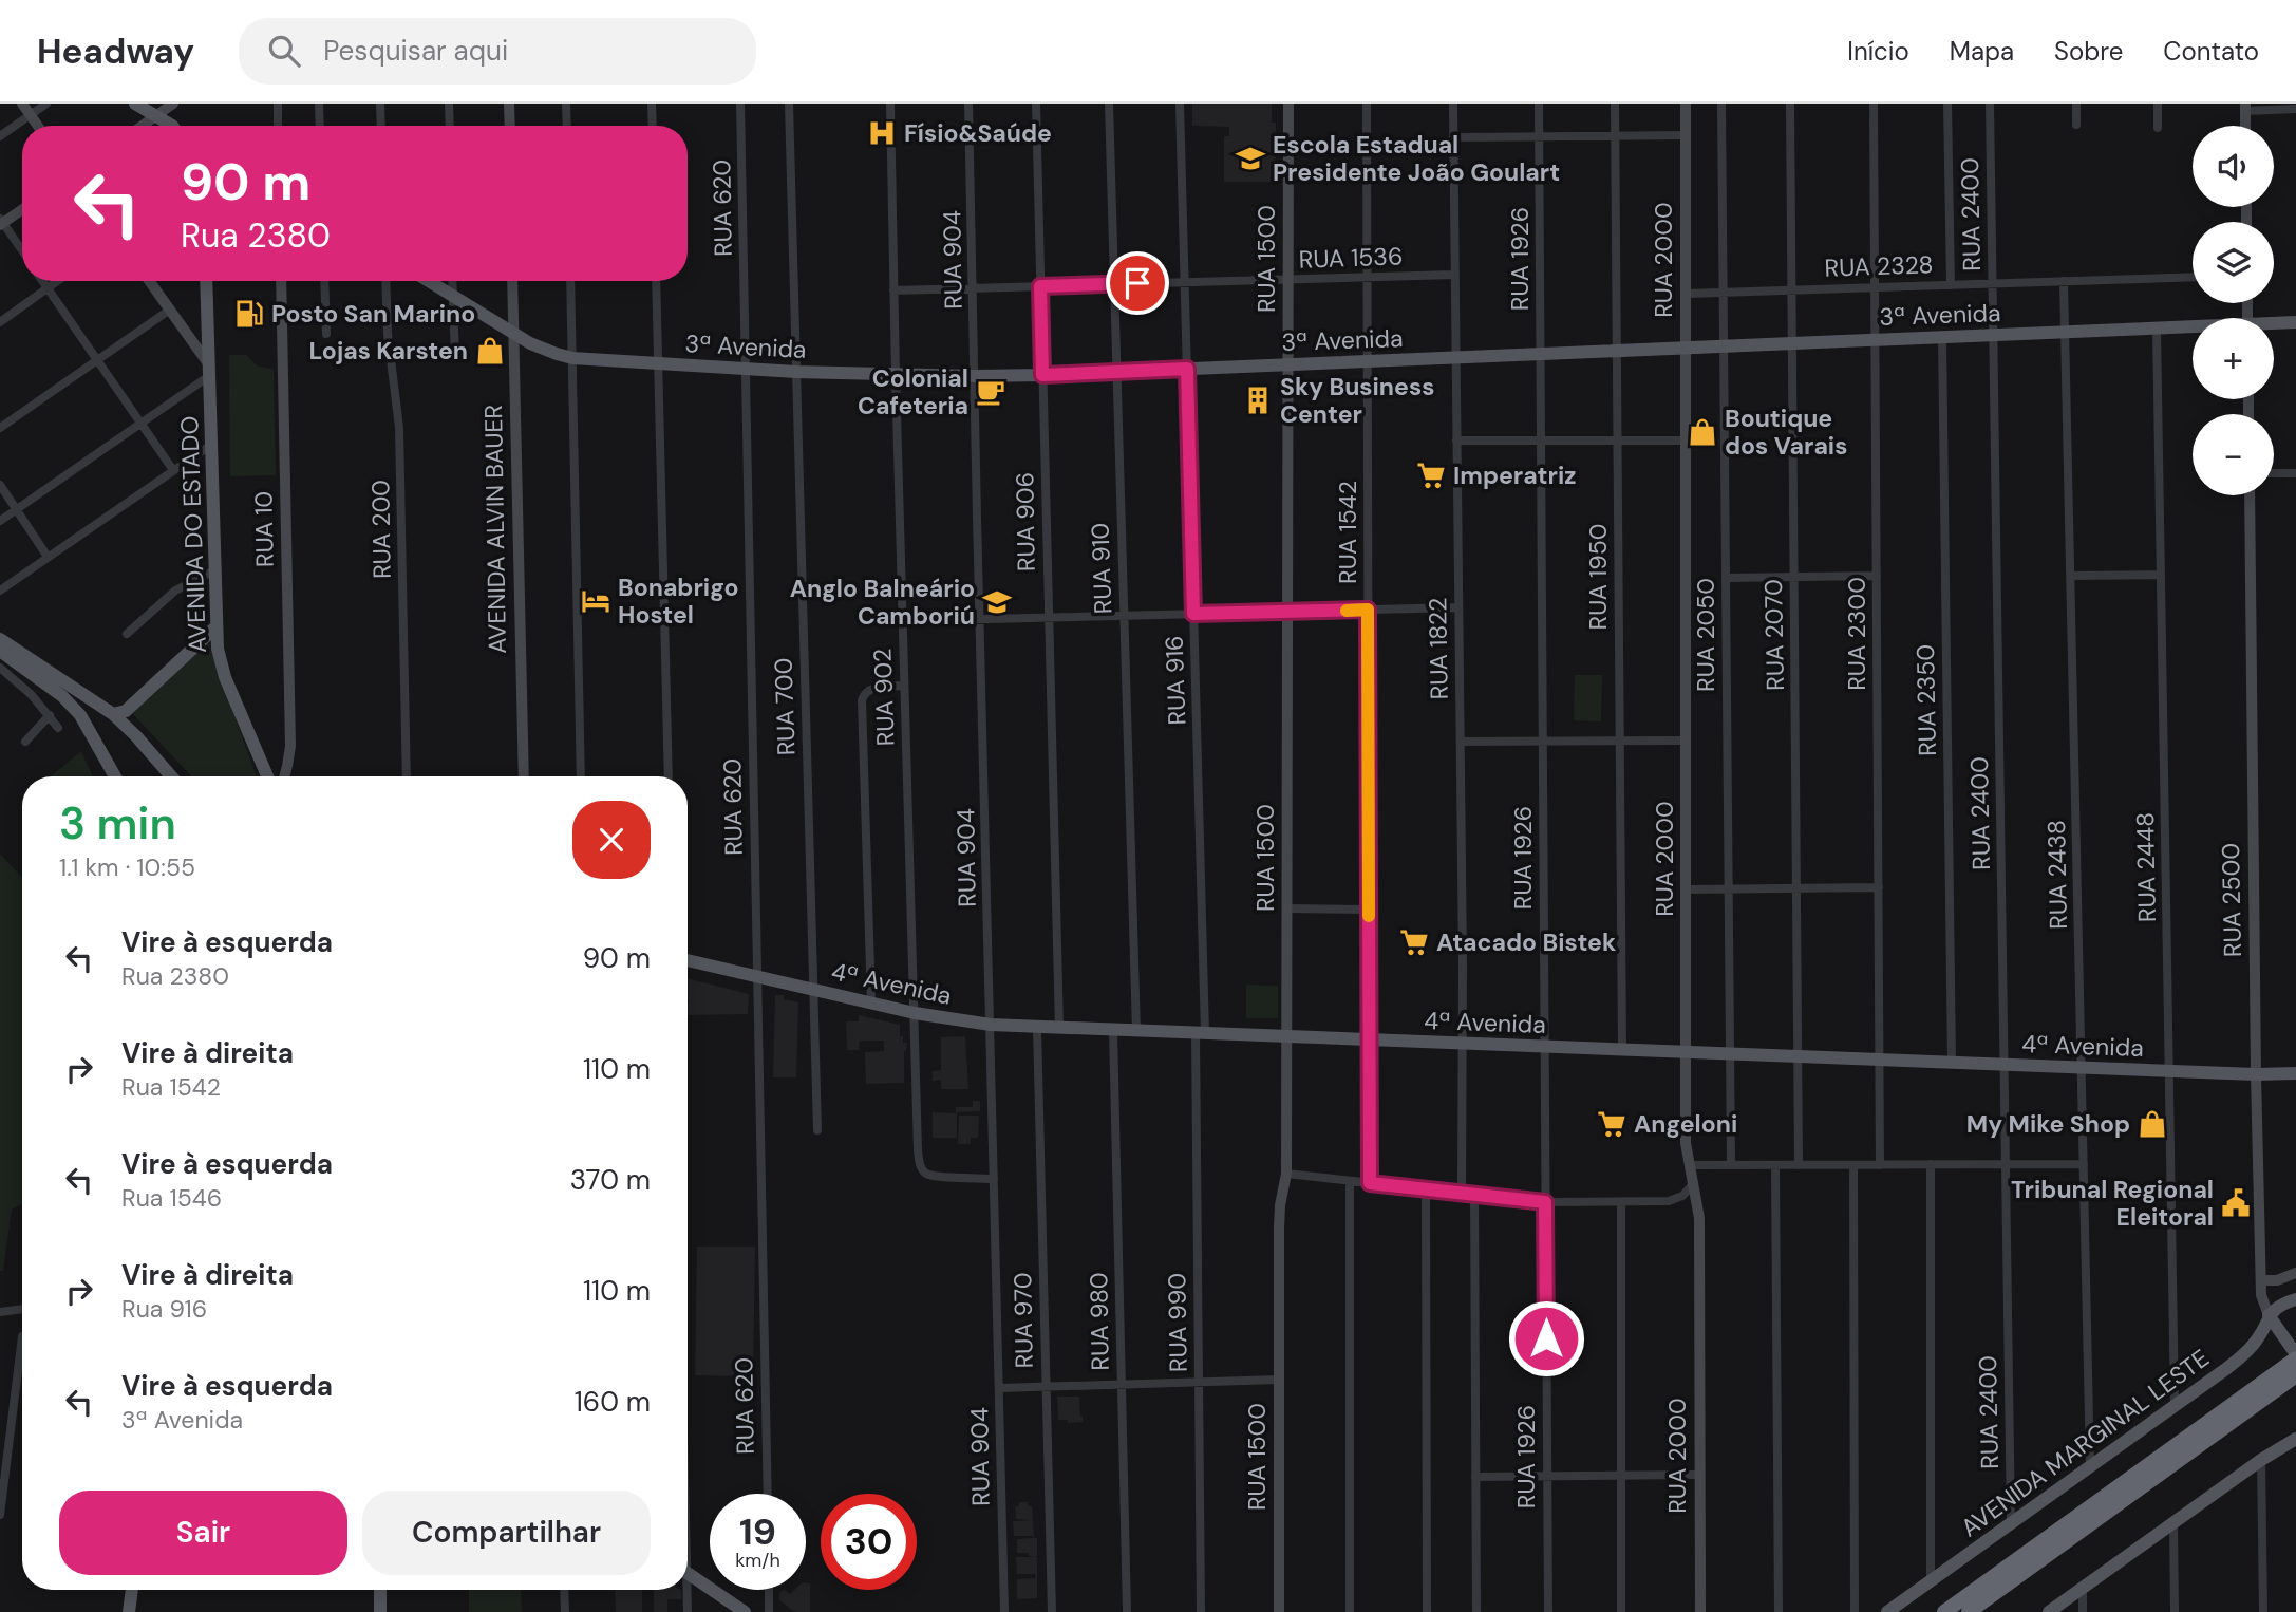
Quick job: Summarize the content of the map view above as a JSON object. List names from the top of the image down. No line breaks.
{"streets":{"main road":["RUA 1500","RUA 2000","3ª Avenida","RUA 10","AVENIDA ALVIN BAUER","AVENIDA DO ESTADO","RUA 2500","4ª Avenida","AVENIDA MARGINAL LESTE"],"street":["RUA 620","RUA 2400","RUA 1536","RUA 1926","RUA 904","RUA 2328","RUA 906","RUA 200","RUA 1542","RUA 910","RUA 1950","RUA 2300","RUA 2050","RUA 2070","RUA 1822","RUA 916","RUA 902","RUA 2350","RUA 700","RUA 2448","RUA 2438","RUA 970","RUA 980","RUA 990"]},"crossings":[["RUA 620","3ª Avenida"],["RUA 620","4ª Avenida"],["RUA 2400","RUA 2328"],["RUA 2400","3ª Avenida"],["RUA 2400","4ª Avenida"],["RUA 2400","AVENIDA MARGINAL LESTE"],["RUA 1536","RUA 1500"],["RUA 1536","RUA 904"],["RUA 1536","RUA 906"],["RUA 1536","RUA 1542"],["RUA 1536","RUA 910"],["RUA 1536","RUA 1822"],["RUA 1536","RUA 916"],["RUA 1536","RUA 902"],["RUA 1500","3ª Avenida"],["RUA 1500","4ª Avenida"],["RUA 1926","3ª Avenida"],["RUA 1926","4ª Avenida"],["RUA 904","3ª Avenida"],["RUA 904","RUA 902"],["RUA 904","4ª Avenida"],["RUA 2000","RUA 2328"],["RUA 2000","3ª Avenida"],["RUA 2000","4ª Avenida"],["RUA 2328","RUA 2300"],["RUA 2328","RUA 2050"],["RUA 2328","RUA 2070"],["RUA 2328","RUA 2438"],["3ª Avenida","RUA 906"],["3ª Avenida","AVENIDA ALVIN BAUER"],["3ª Avenida","RUA 1542"],["3ª Avenida","RUA 910"],["3ª Avenida","RUA 1950"],["3ª Avenida","RUA 2300"],["3ª Avenida","RUA 2050"],["3ª Avenida","RUA 2070"],["3ª Avenida","RUA 1822"],["3ª Avenida","RUA 916"],["3ª Avenida","RUA 902"],["3ª Avenida","RUA 2350"],["3ª Avenida","RUA 700"],["3ª Avenida","RUA 2448"],["3ª Avenida","RUA 2438"],["RUA 906","4ª Avenida"],["RUA 1542","4ª Avenida"],["RUA 910","4ª Avenida"],["RUA 1950","4ª Avenida"],["RUA 2300","4ª Avenida"],["RUA 2050","4ª Avenida"],["RUA 2070","4ª Avenida"],["RUA 1822","4ª Avenida"],["RUA 916","4ª Avenida"],["RUA 916","RUA 990"],["RUA 902","4ª Avenida"],["RUA 2350","4ª Avenida"],["RUA 700","4ª Avenida"],["RUA 2448","4ª Avenida"],["RUA 2448","AVENIDA MARGINAL LESTE"],["RUA 2438","4ª Avenida"],["RUA 2438","AVENIDA MARGINAL LESTE"],["RUA 2500","4ª Avenida"],["RUA 2500","AVENIDA MARGINAL LESTE"],["4ª Avenida","RUA 970"],["4ª Avenida","RUA 980"],["4ª Avenida","RUA 990"]],"places":{"hospital":["Físio&Saúde"],"school or university":["Escola Estadual Presidente João Goulart","Anglo Balneário Camboriú"],"fuel station":["Posto San Marino"],"shop":["Lojas Karsten","Boutique dos Varais","My Mike Shop"],"cafe":["Colonial Cafeteria"],"building":["Sky Business Center"],"supermarket":["Imperatriz","Atacado Bistek","Angeloni"],"hotel":["Bonabrigo Hostel"],"public building":["Tribunal Regional Eleitoral"]},"page":{"header":"Headway","search":"Pesquisar aqui","nav":["Início","Mapa","Sobre","Contato"],"map_buttons":["+","−"],"turn":["90 m","Rua 2380"],"heading":["3 min","1.1 km · 10:55"],"list":[{"name":"Vire à esquerda","note":"Rua 2380","value":"90 m"},{"name":"Vire à direita","note":"Rua 1542","value":"110 m"},{"name":"Vire à esquerda","note":"Rua 1546","value":"370 m"},{"name":"Vire à direita","note":"Rua 916","value":"110 m"},{"name":"Vire à esquerda","note":"3ª Avenida","value":"160 m"}],"buttons":["Sair","Compartilhar"],"speed":"19 km/h","limit":"30"}}
